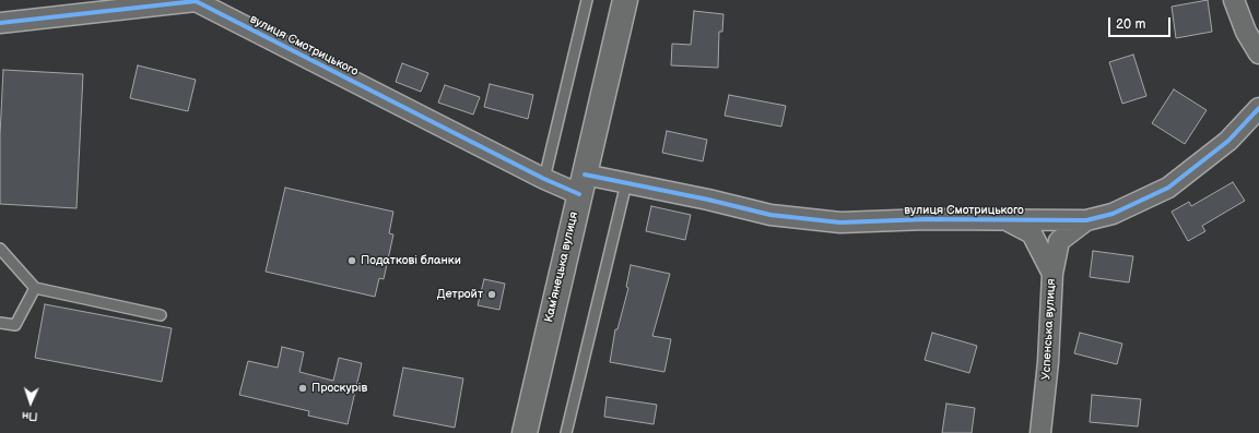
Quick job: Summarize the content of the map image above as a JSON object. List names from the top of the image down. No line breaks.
{"streets":{"main road":["Камʼянецька вулиця"],"street":["вулиця Смотрицького","Успенська вулиця"]},"crossings":[["вулиця Смотрицького","Камʼянецька вулиця"],["вулиця Смотрицького","Успенська вулиця"]],"places":["Податкові бланки","Детройт","Проскурів"],"scale_bar":"20 m","north":"bottom"}
